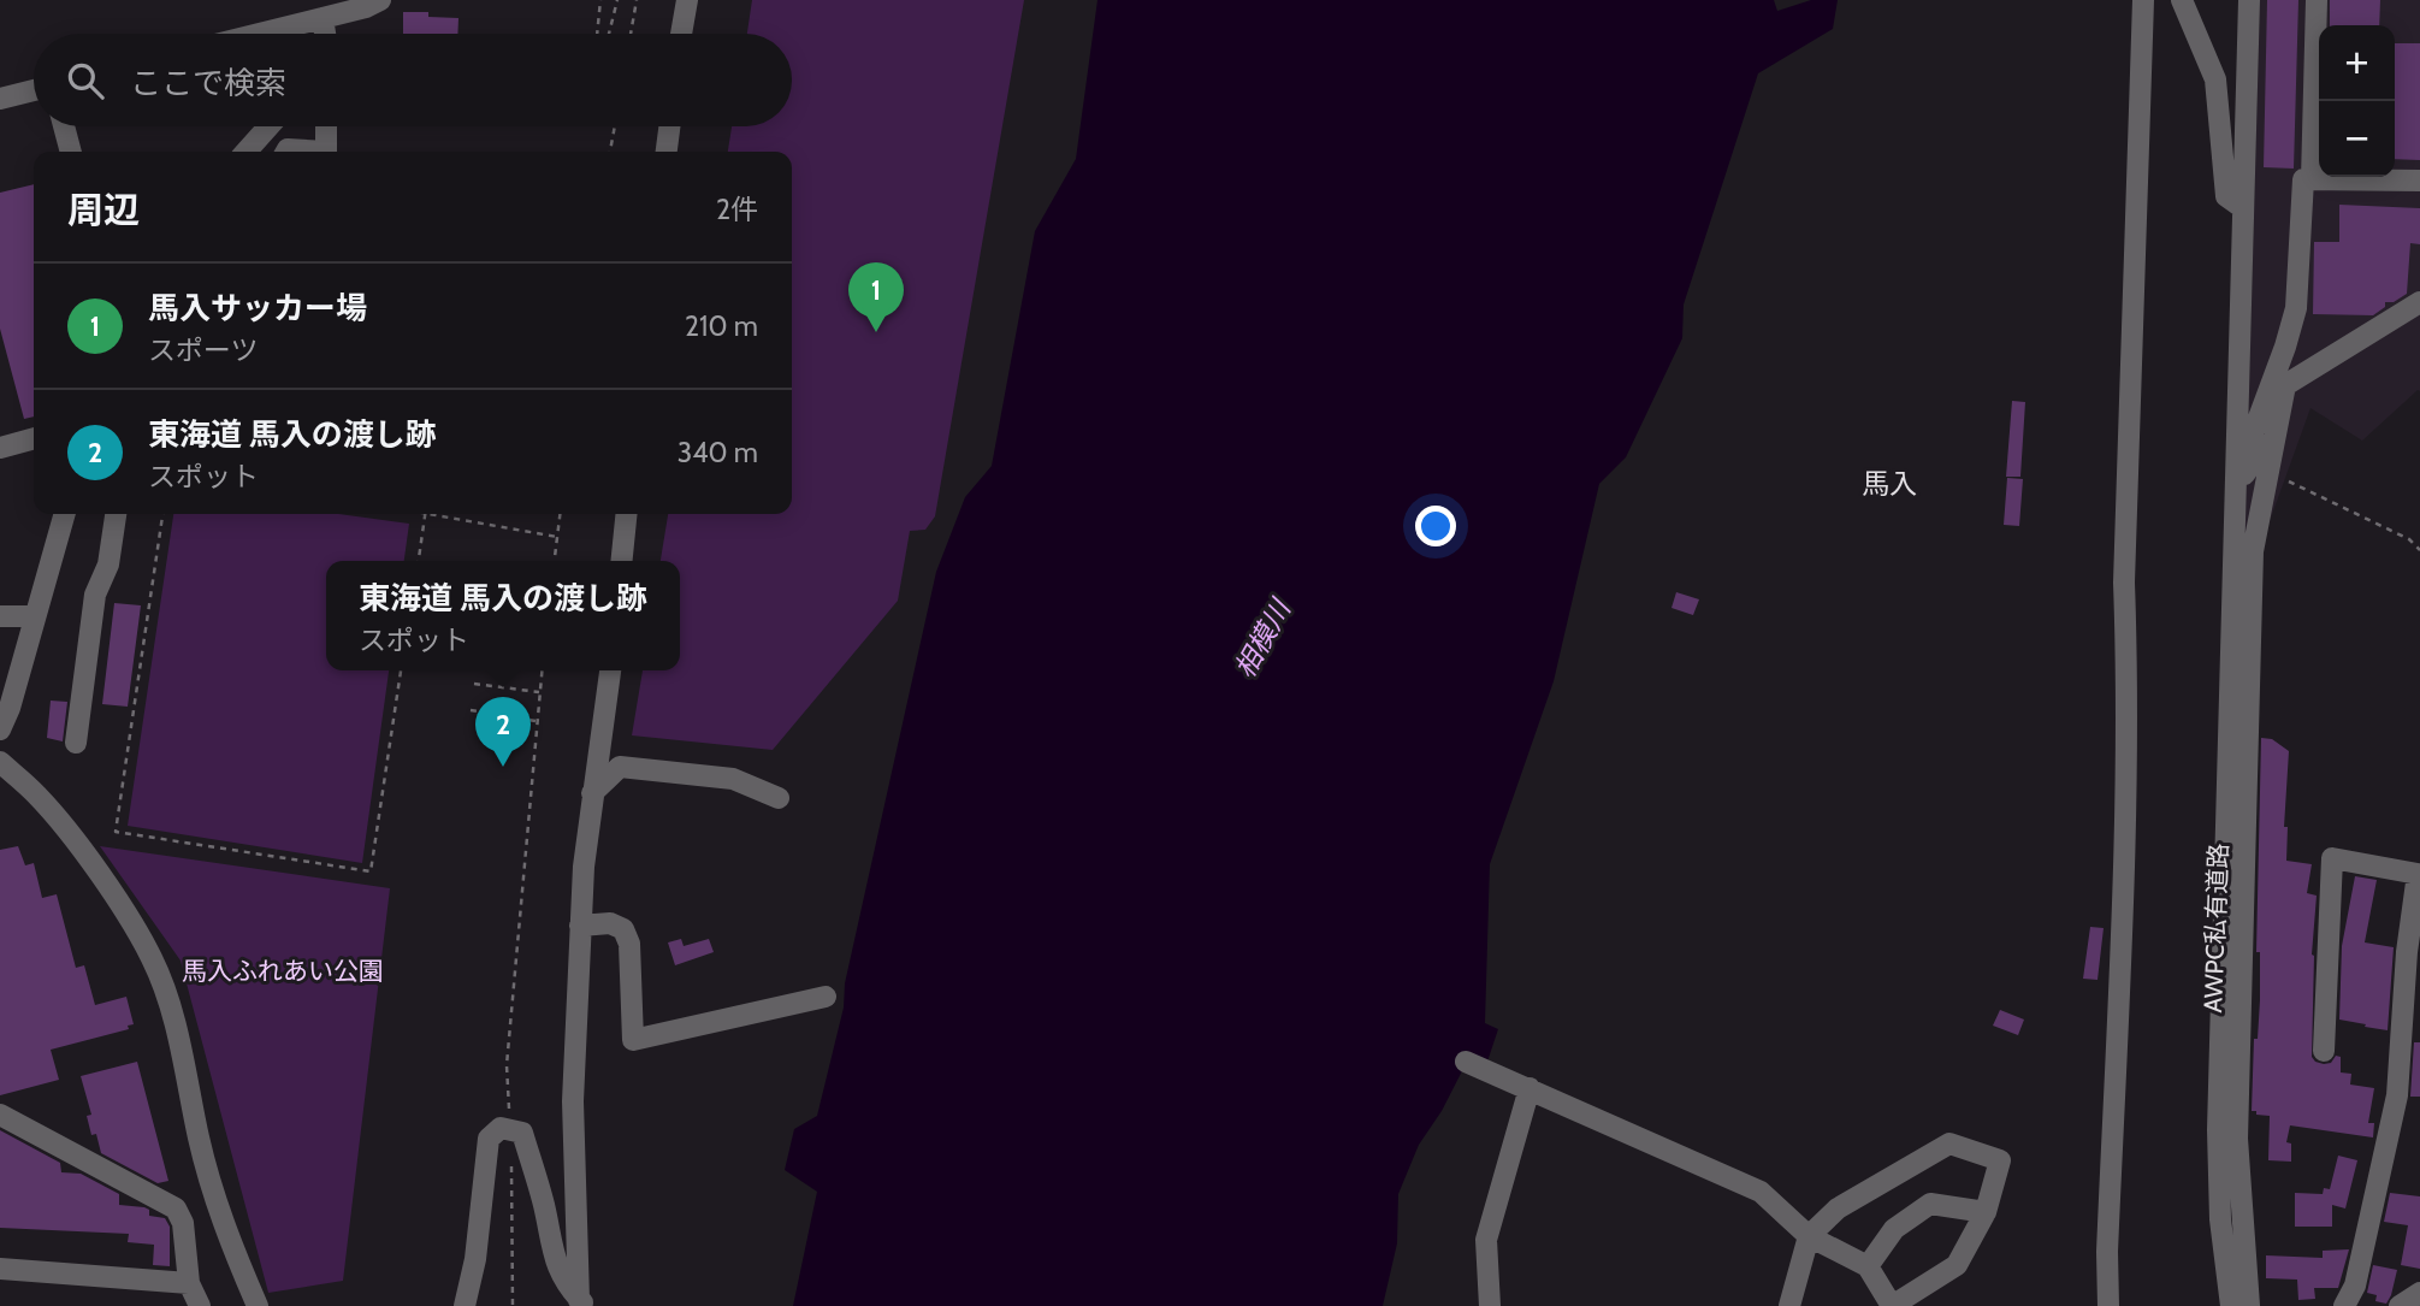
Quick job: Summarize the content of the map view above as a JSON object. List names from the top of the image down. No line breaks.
{"streets":{"street":["AWPC私有道路"]},"districts":["馬入"],"water":["相模川"],"parks":["馬入ふれあい公園"],"page":{"map_buttons":["+","−"],"search":"ここで検索","heading":["周辺","2件"],"list":[{"mark":"1","name":"馬入サッカー場","note":"スポーツ","value":"210 m"},{"mark":"2","name":"東海道 馬入の渡し跡","note":"スポット","value":"340 m"}],"pins":["1","2"],"popup":["東海道 馬入の渡し跡","スポット"]}}
